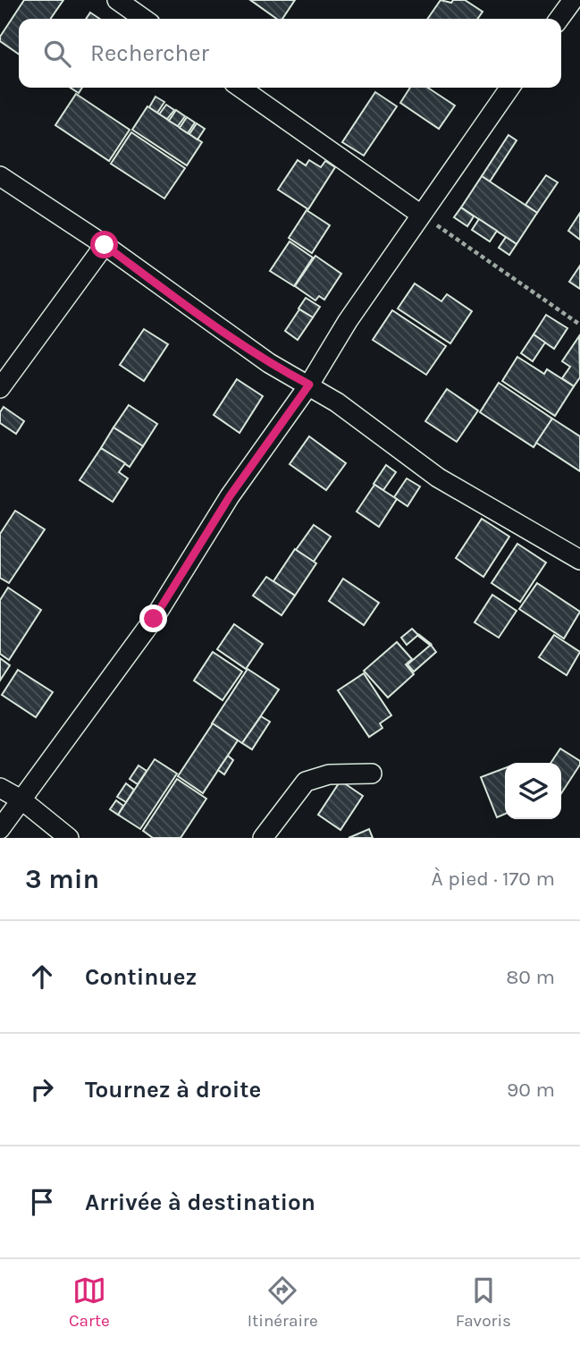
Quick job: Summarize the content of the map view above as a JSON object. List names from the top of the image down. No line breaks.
{"page":{"search":"Rechercher","heading":["3 min","À pied · 170 m"],"list":[["Continuez","80 m"],["Tournez à droite","90 m"],"Arrivée à destination"],"nav":["Carte","Itinéraire","Favoris"]}}
